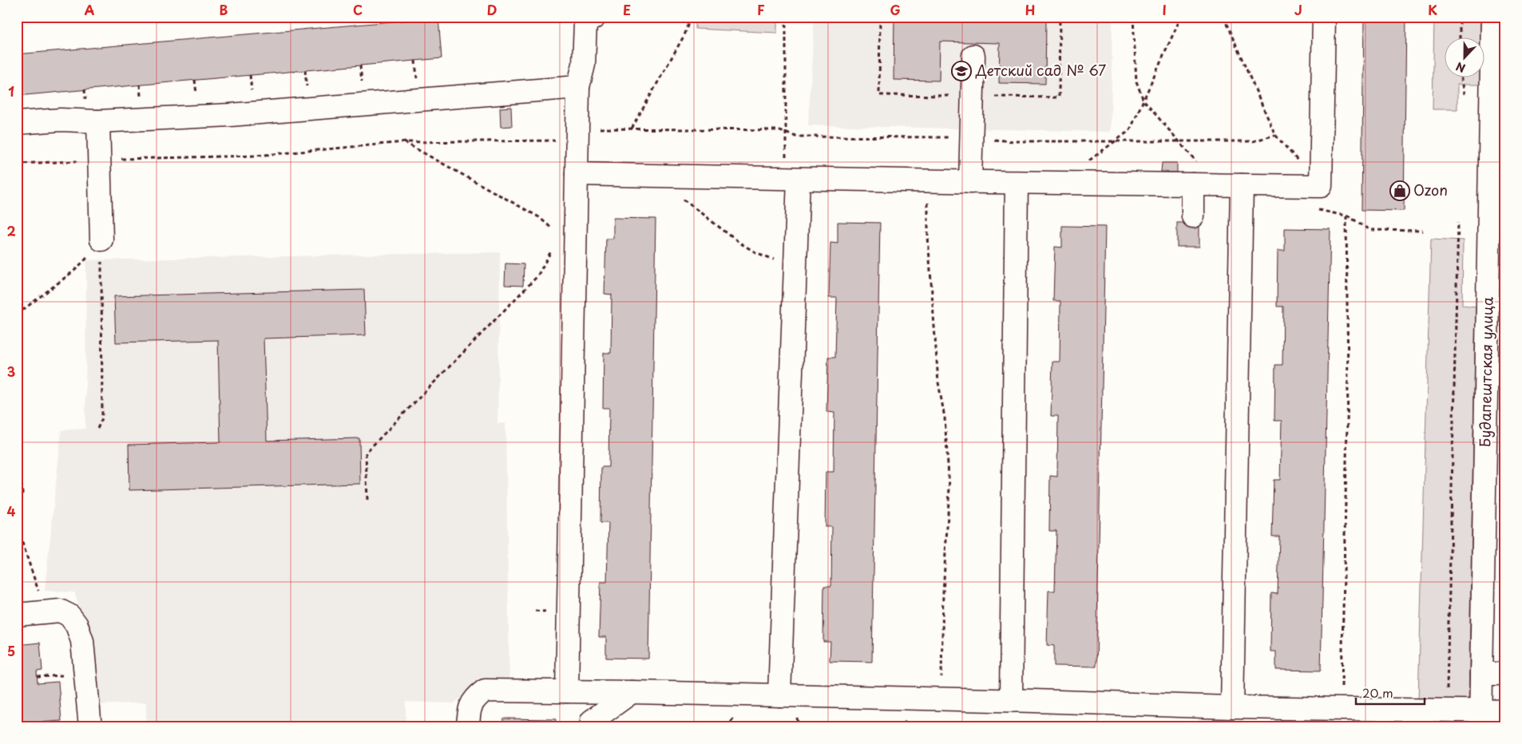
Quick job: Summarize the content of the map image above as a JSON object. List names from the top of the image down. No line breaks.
{"streets":{"street":["Будапештская улица"]},"places":{"school or university":["Детский сад № 67"],"shop":["Ozon"]},"scale_bar":"20 m","north":"bottom","grid":{"columns":["A","B","C","D","E","F","G","H","I","J","K"],"rows":["1","2","3","4","5"]}}
